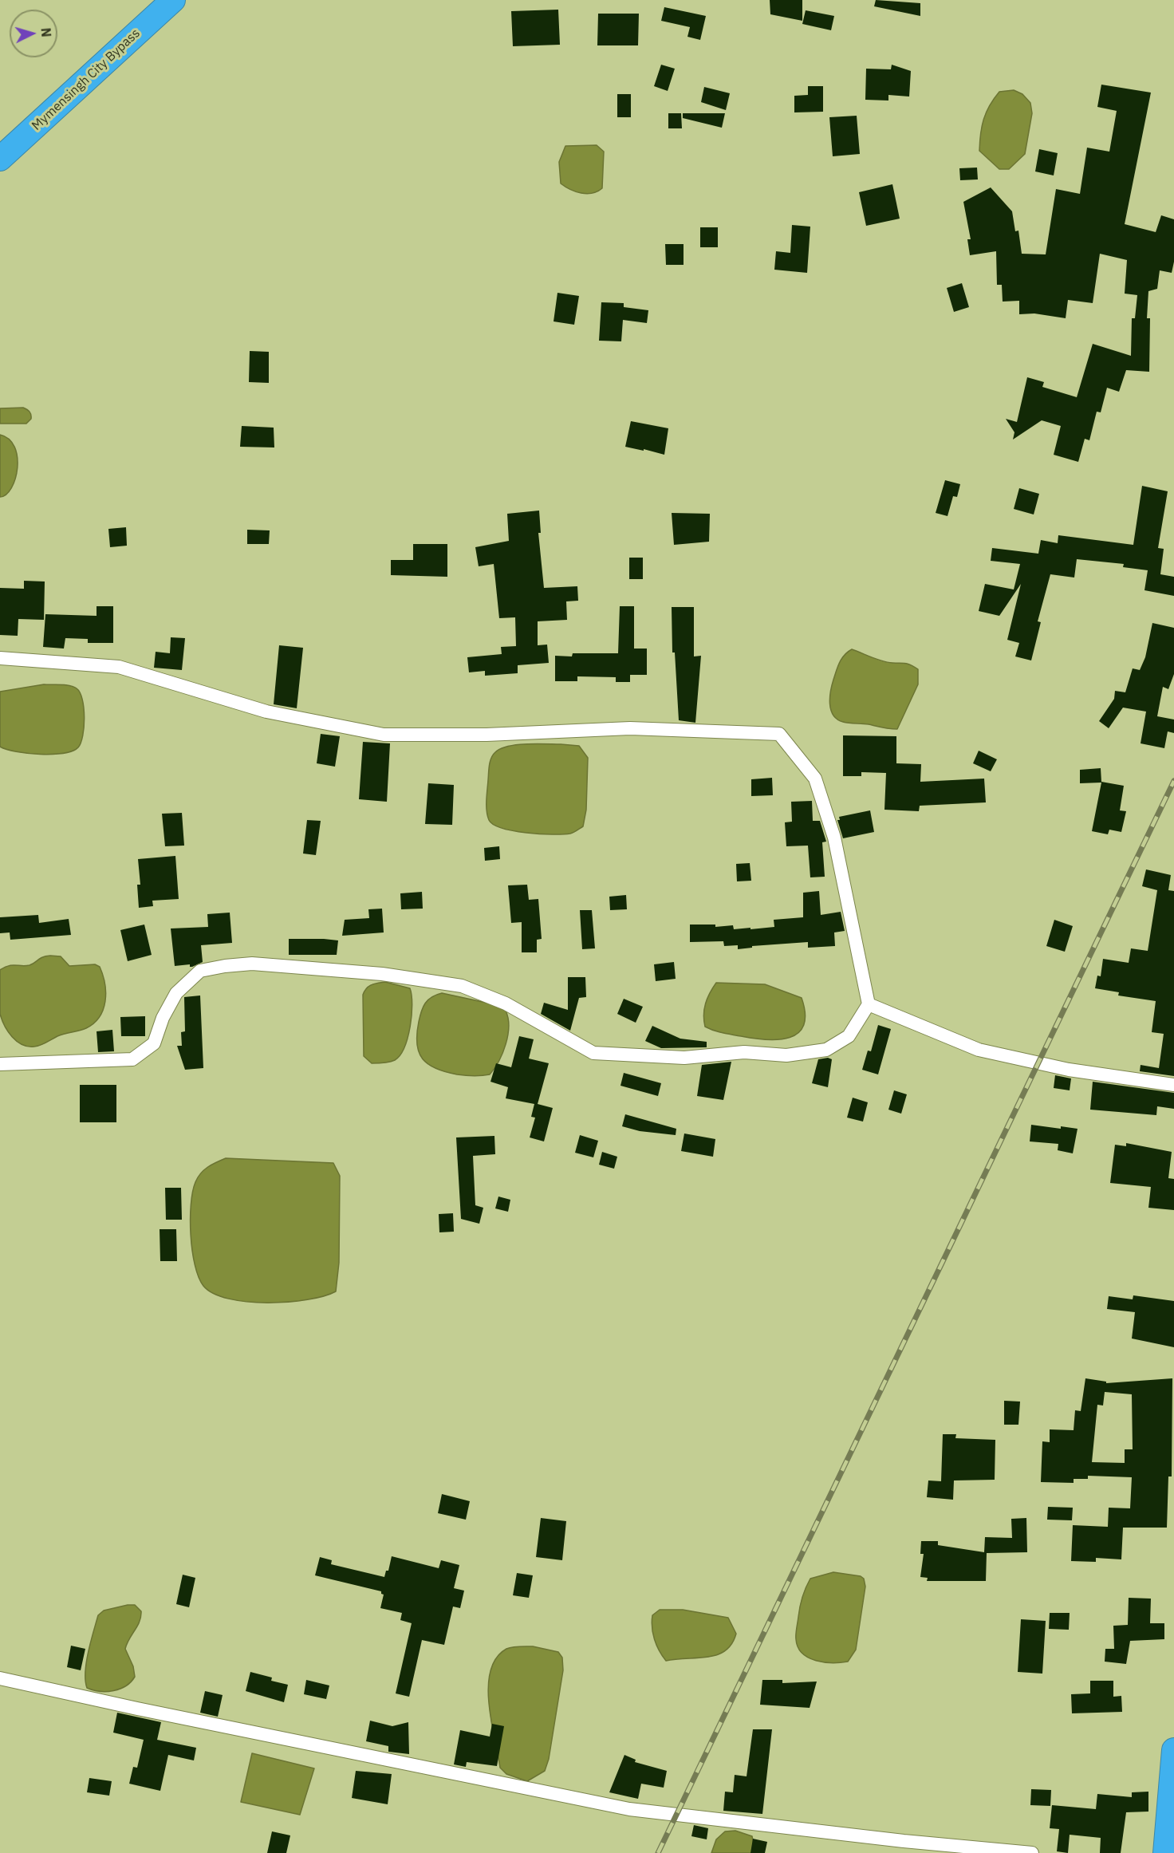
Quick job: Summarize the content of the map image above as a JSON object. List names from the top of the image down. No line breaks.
{"streets":{"highway":["Mymensingh City Bypass"]},"north":"right"}
